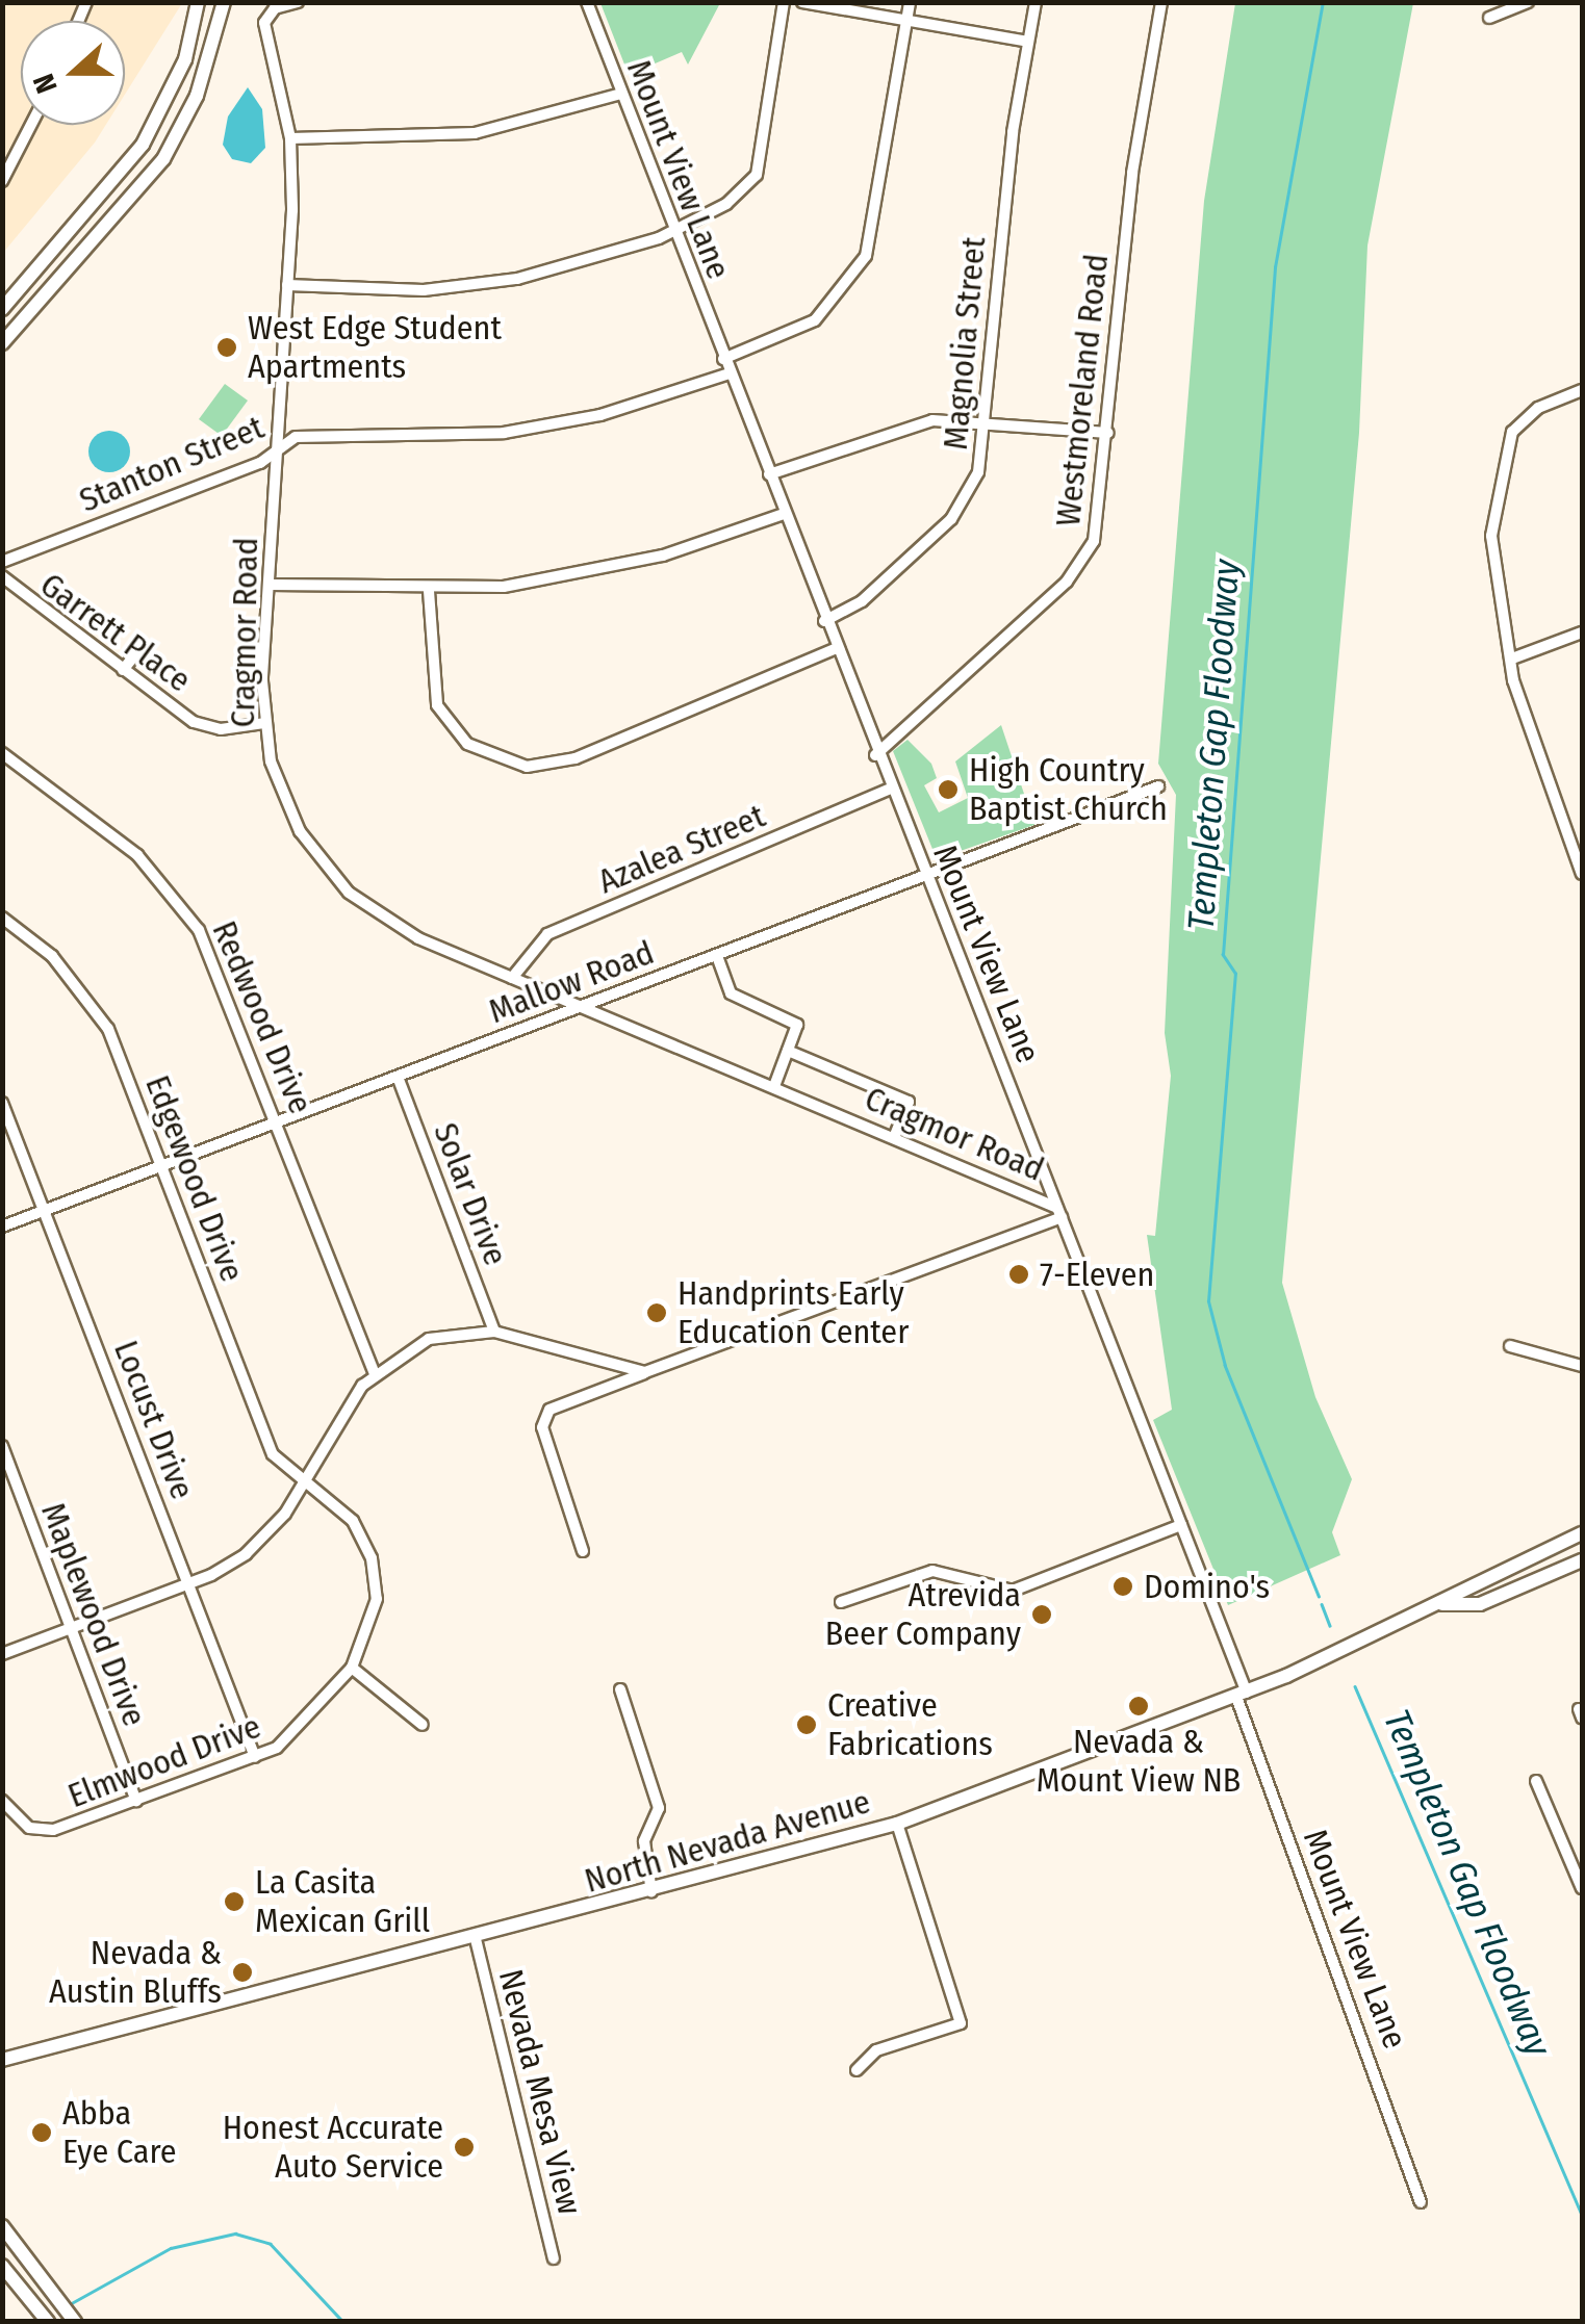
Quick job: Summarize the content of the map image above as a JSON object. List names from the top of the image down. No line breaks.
{"streets":{"main road":["North Nevada Avenue"],"street":["Mount View Lane","Magnolia Street","Westmoreland Road","Stanton Street","Garrett Place","Cragmor Road","Azalea Street","Mallow Road","Redwood Drive","Edgewood Drive","Solar Drive","Locust Drive","Maplewood Drive","Elmwood Drive","Nevada Mesa View"]},"crossings":[["Mount View Lane","Magnolia Street"],["Mount View Lane","Westmoreland Road"],["Mount View Lane","Stanton Street"],["Mount View Lane","Cragmor Road"],["Mount View Lane","Azalea Street"],["Mount View Lane","Mallow Road"],["Mount View Lane","North Nevada Avenue"],["Stanton Street","Cragmor Road"],["Garrett Place","Cragmor Road"],["Cragmor Road","Azalea Street"],["Cragmor Road","Mallow Road"],["Mallow Road","Redwood Drive"],["Mallow Road","Edgewood Drive"],["Mallow Road","Solar Drive"],["Mallow Road","Locust Drive"],["Edgewood Drive","Elmwood Drive"],["Locust Drive","Elmwood Drive"],["Maplewood Drive","Elmwood Drive"],["North Nevada Avenue","Nevada Mesa View"]],"water":["Templeton Gap Floodway"],"places":["West Edge Student Apartments","High Country Baptist Church","7-Eleven","Handprints Early Education Center","Domino's","Atrevida Beer Company","Nevada & Mount View NB","Creative Fabrications","La Casita Mexican Grill","Nevada & Austin Bluffs","Abba Eye Care","Honest Accurate Auto Service"],"north":"left"}
